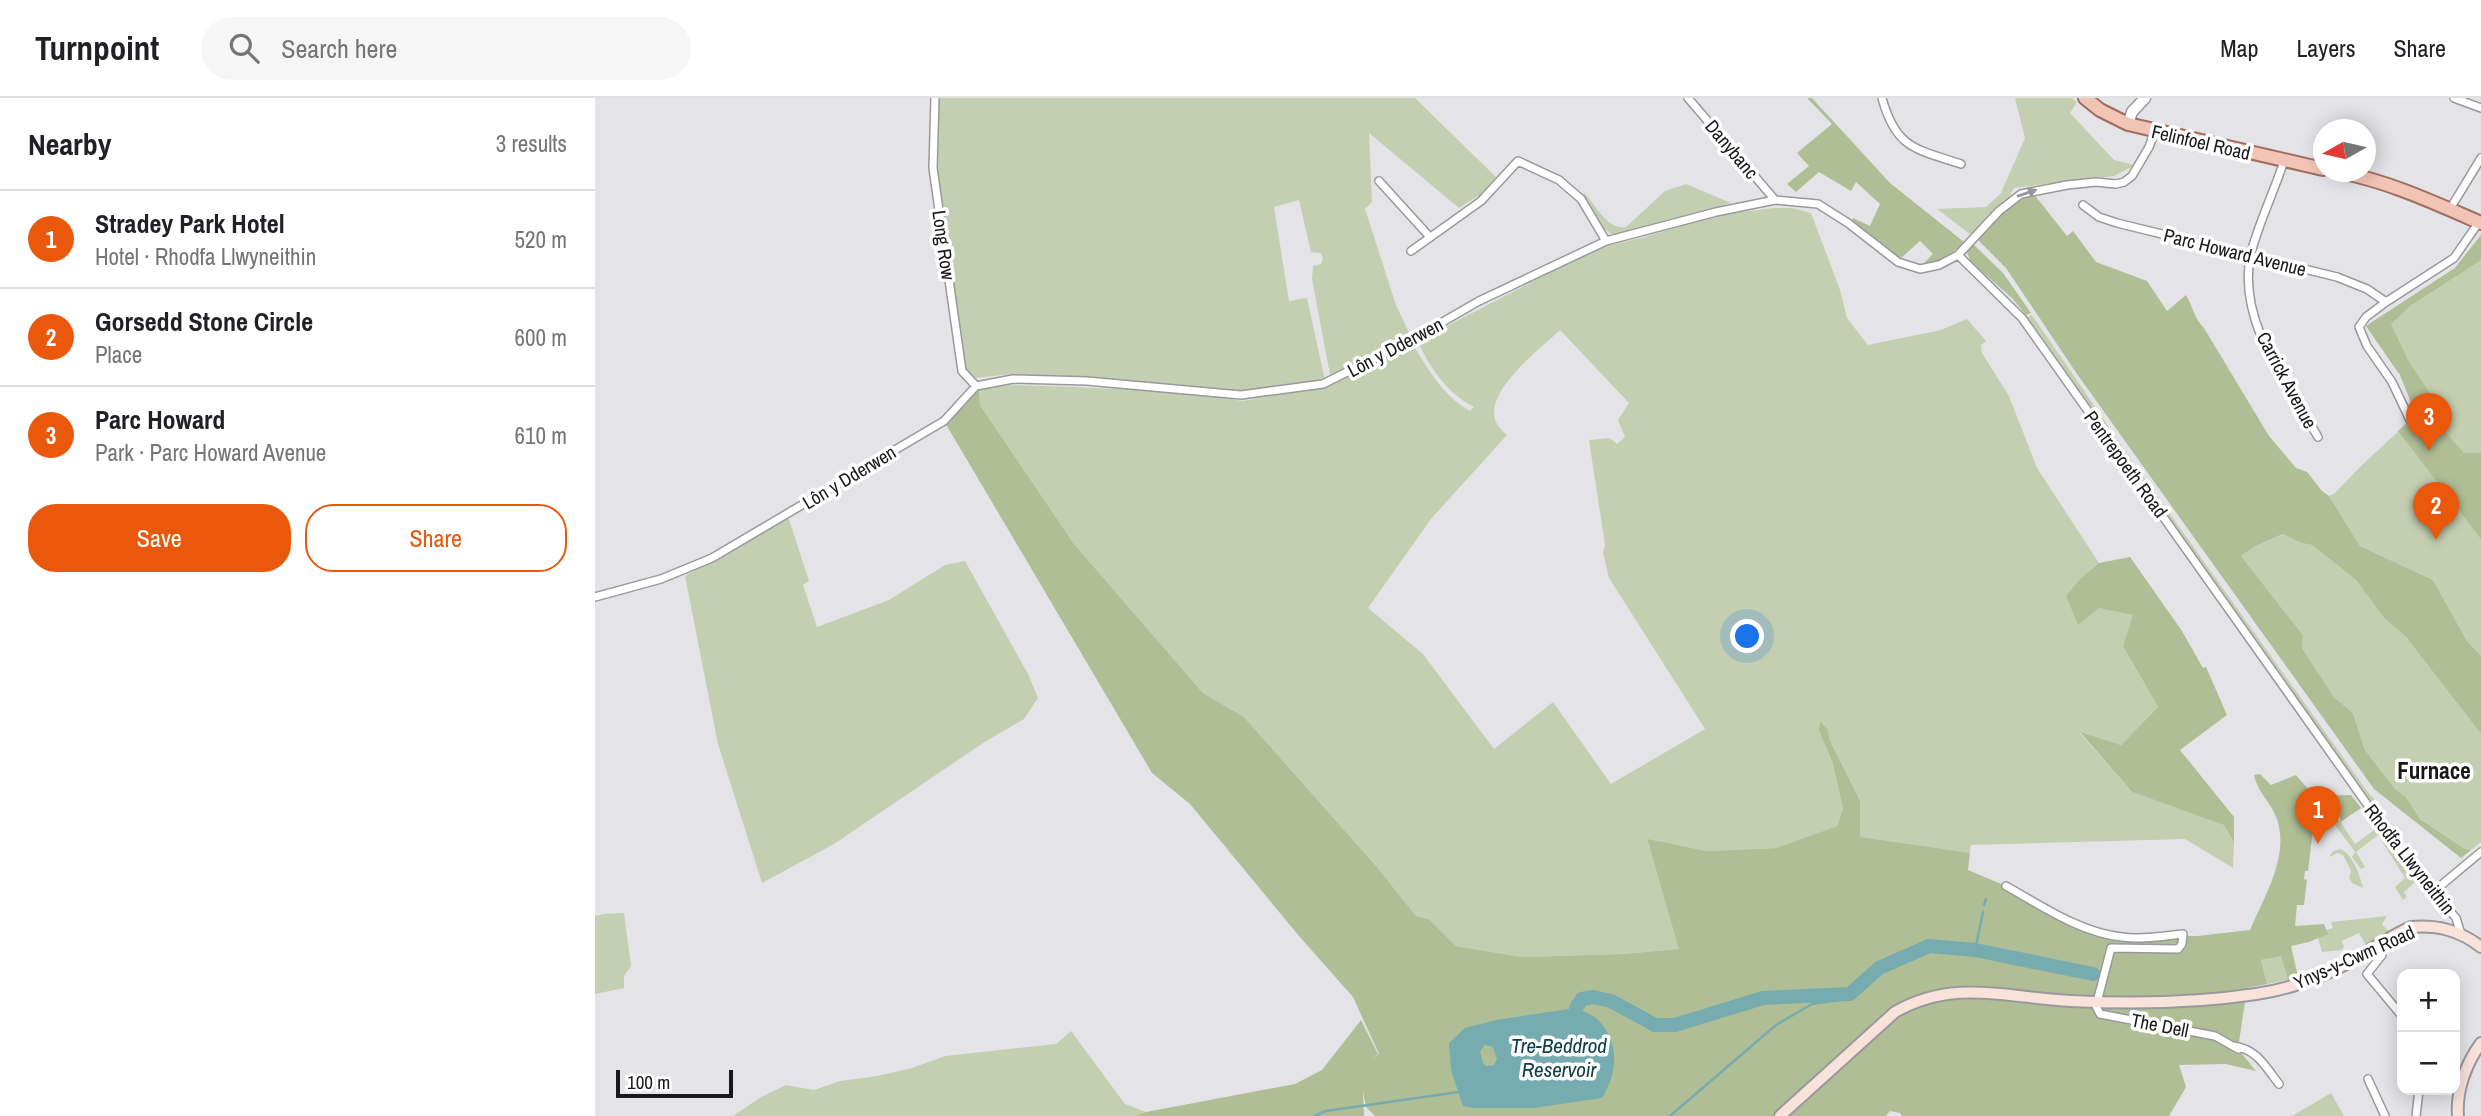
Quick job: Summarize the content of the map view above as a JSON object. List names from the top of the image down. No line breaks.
{"streets":{"main road":["Felinfoel Road","Ynys-y-Cwm Road"],"street":["Danybanc","Long Row","Parc Howard Avenue","Lôn y Dderwen","Carrick Avenue","Pentrepoeth Road","Rhodfa Llwyneithin","The Dell"]},"crossings":[["Felinfoel Road","Lôn y Dderwen"],["Felinfoel Road","Carrick Avenue"],["Danybanc","Lôn y Dderwen"],["Long Row","Lôn y Dderwen"],["Parc Howard Avenue","Carrick Avenue"],["Lôn y Dderwen","Pentrepoeth Road"],["Pentrepoeth Road","Rhodfa Llwyneithin"],["Rhodfa Llwyneithin","Ynys-y-Cwm Road"],["Ynys-y-Cwm Road","The Dell"]],"districts":["Furnace"],"water":["Tre-Beddrod Reservoir"],"scale_bar":"100 m","north":"left","page":{"header":"Turnpoint","search":"Search here","nav":["Map","Layers","Share"],"heading":["Nearby","3 results"],"list":[{"mark":"1","name":"Stradey Park Hotel","note":"Hotel · Rhodfa Llwyneithin","value":"520 m"},{"mark":"2","name":"Gorsedd Stone Circle","note":"Place","value":"600 m"},{"mark":"3","name":"Parc Howard","note":"Park · Parc Howard Avenue","value":"610 m"}],"pins":["3","2","1"],"buttons":["Save","Share"],"map_buttons":["+","−"],"scale":"100 m"}}
